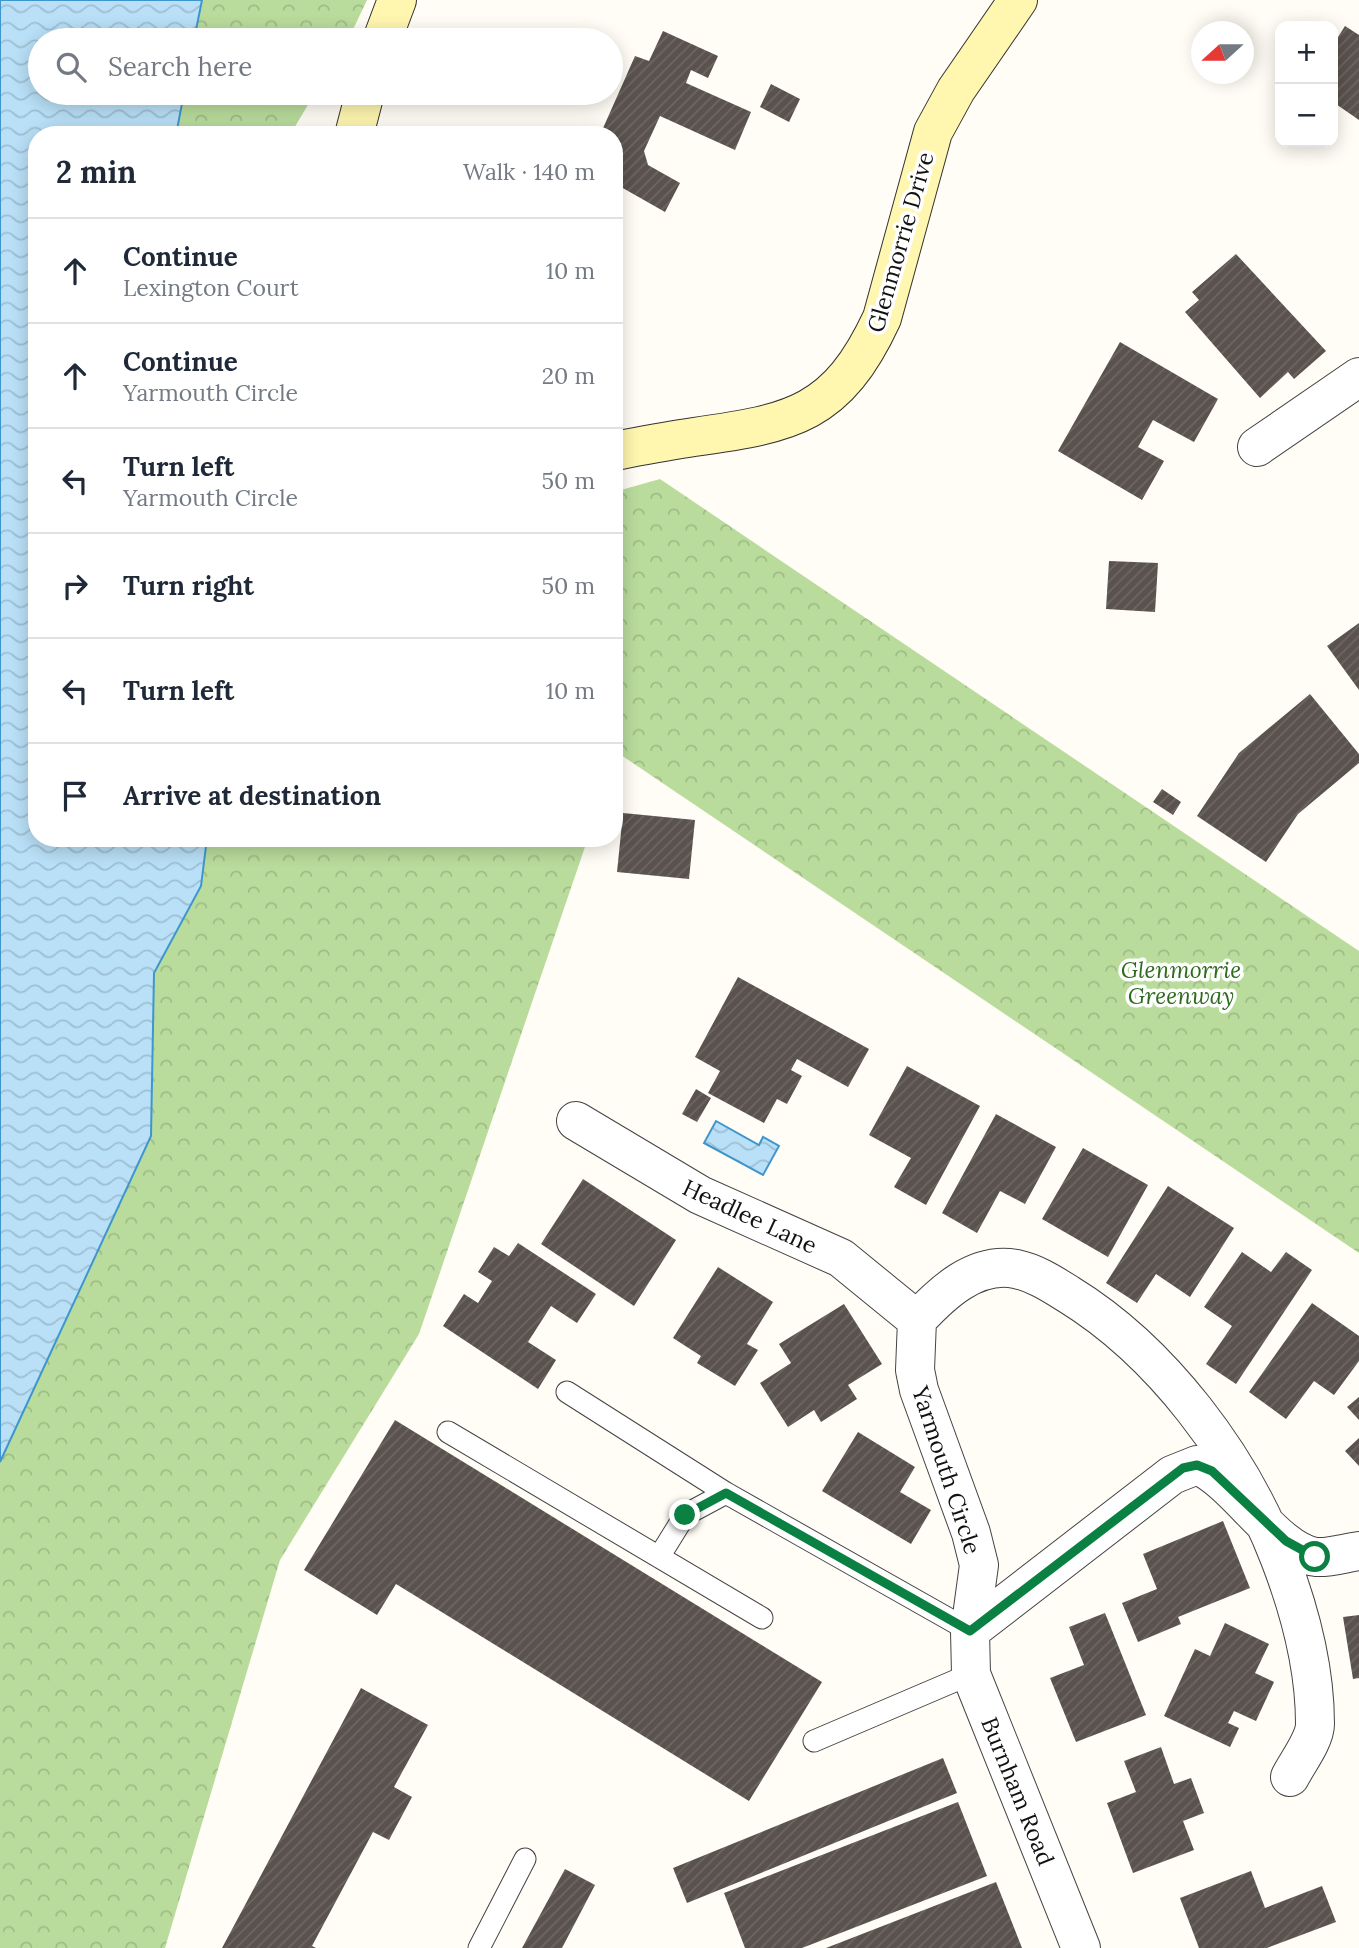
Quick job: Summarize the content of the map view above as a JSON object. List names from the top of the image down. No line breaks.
{"streets":{"street":["Glenmorrie Drive","Headlee Lane","Yarmouth Circle","Burnham Road"]},"crossings":[["Headlee Lane","Yarmouth Circle"],["Yarmouth Circle","Burnham Road"]],"parks":["Glenmorrie Greenway"],"north":"left","page":{"map_buttons":["+","−"],"search":"Search here","heading":["2 min","Walk · 140 m"],"list":[["Continue","Lexington Court","10 m"],["Continue","Yarmouth Circle","20 m"],["Turn left","Yarmouth Circle","50 m"],["Turn right","50 m"],["Turn left","10 m"],"Arrive at destination"]}}
